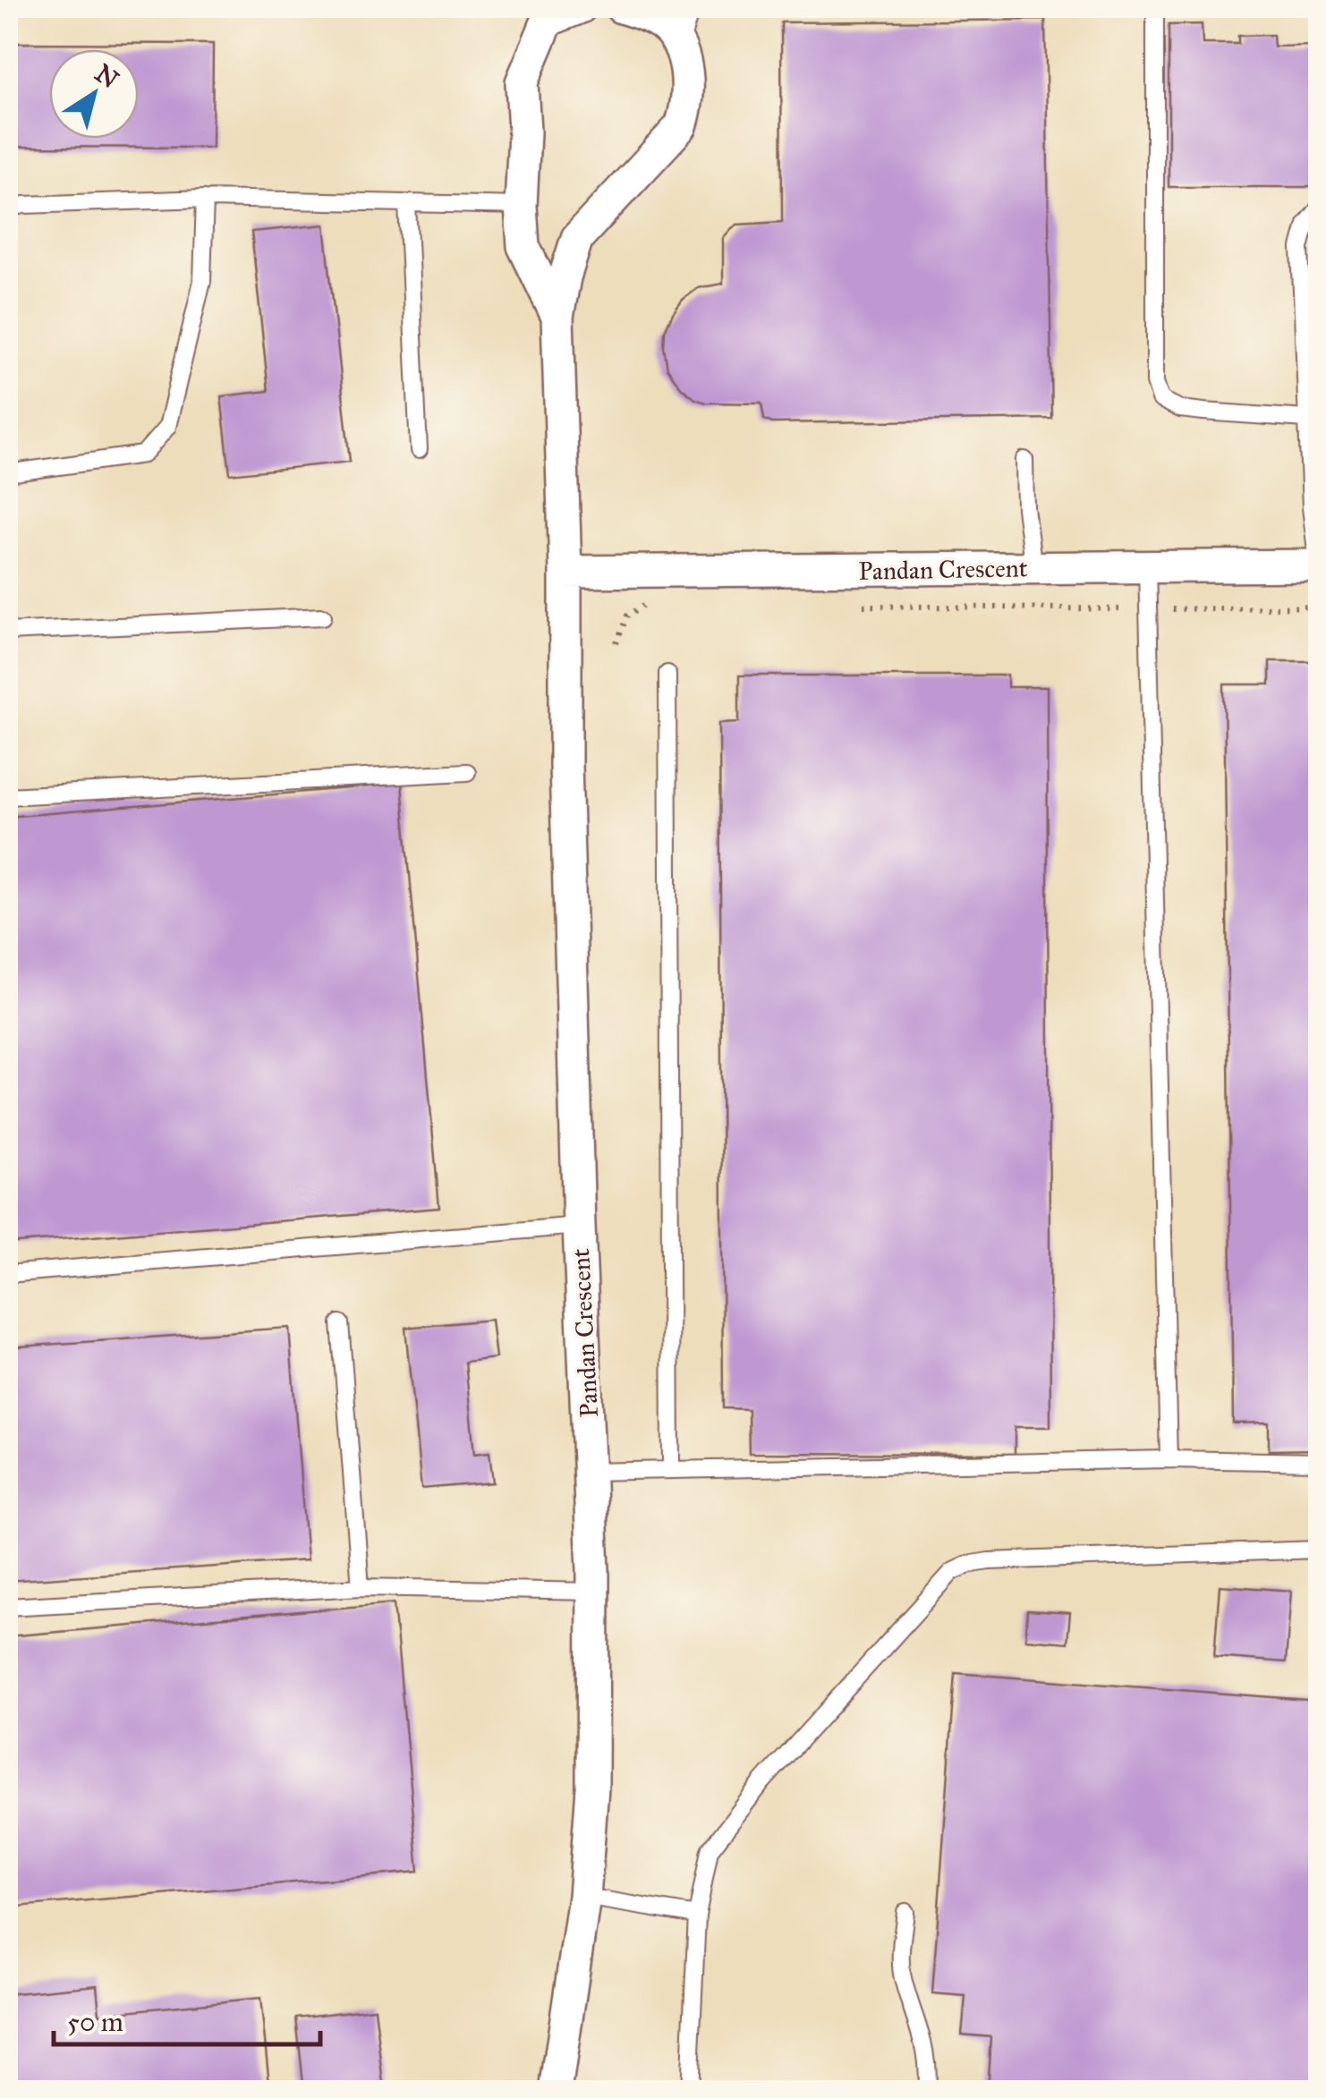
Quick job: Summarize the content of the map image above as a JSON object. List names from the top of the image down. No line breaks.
{"streets":{"street":["Pandan Crescent"]},"scale_bar":"50 m","north":"top right"}
